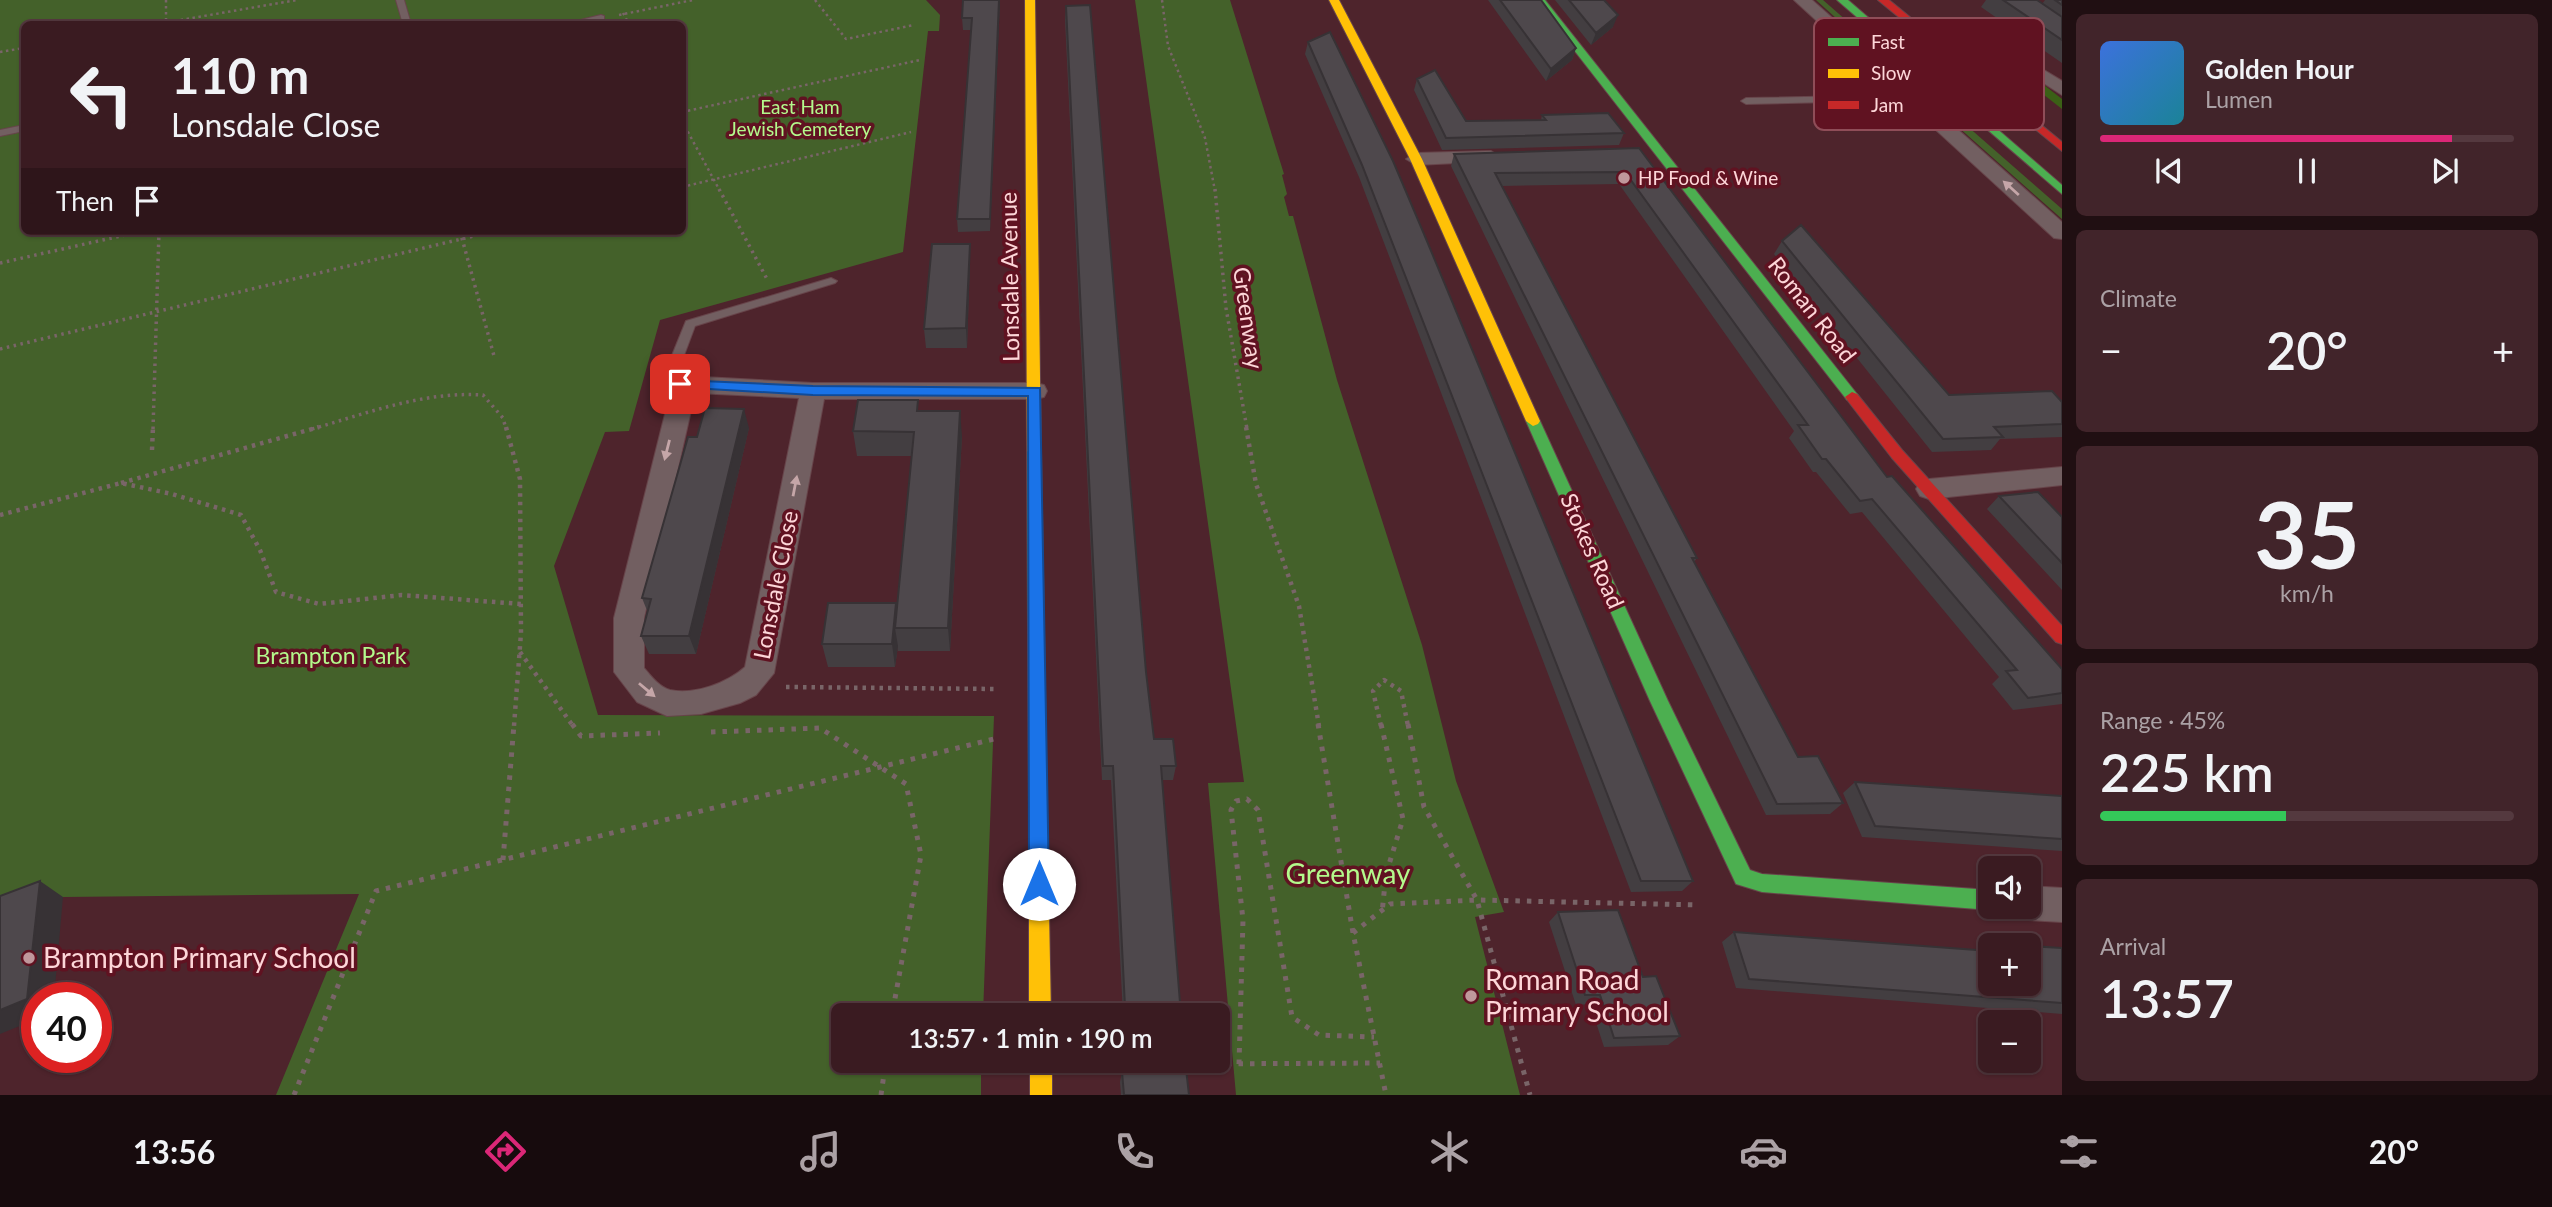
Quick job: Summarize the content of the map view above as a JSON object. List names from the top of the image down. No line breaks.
{"streets":{"main road":["Lonsdale Avenue","Roman Road","Stokes Road"],"street":["Lonsdale Close"],"path":["Greenway"]},"parks":["East Ham Jewish Cemetery","Brampton Park","Greenway"],"places":["HP Food & Wine","Brampton Primary School","Roman Road Primary School"],"legend":["Fast","Slow","Jam"],"page":{"turn":["110 m","Lonsdale Close"],"song":["Golden Hour","Lumen"],"then":"Then","tile":["Climate",["35","km/h"],["Range · 45%","225 km"],["Arrival","13:57"]],"heat":["−","20°","+"],"map_buttons":["+","−"],"limit":"40","trip":"13:57 · 1 min · 190 m","tabs":["13:56","20°"]}}
